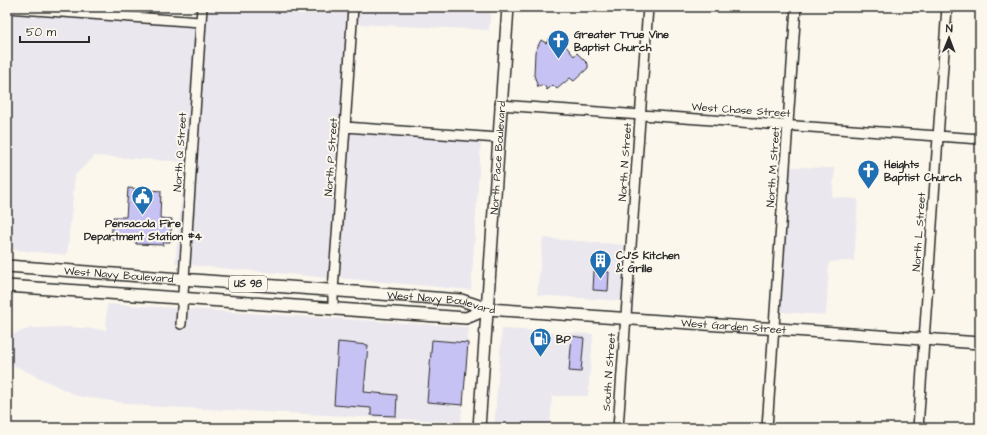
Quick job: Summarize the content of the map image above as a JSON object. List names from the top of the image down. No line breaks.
{"streets":{"main road":["North Pace Boulevard","West Navy Boulevard","US 98","West Garden Street"],"street":["West Chase Street","North Q Street","North P Street","North N Street","North M Street","North L Street","South N Street"]},"crossings":[["West Chase Street","North Pace Boulevard"],["West Chase Street","North N Street"],["West Chase Street","North M Street"],["West Chase Street","North L Street"],["North Q Street","West Navy Boulevard"],["North P Street","West Navy Boulevard"],["North Pace Boulevard","West Navy Boulevard"],["North Pace Boulevard","West Garden Street"],["North N Street","West Garden Street"],["North N Street","South N Street"],["North M Street","West Garden Street"],["North L Street","West Garden Street"],["West Navy Boulevard","West Garden Street"],["West Garden Street","South N Street"]],"places":{"church":["Greater True Vine Baptist Church","Heights Baptist Church"],"public building":["Pensacola Fire Department Station #4"],"building":["CJ'S Kitchen & Grille"],"fuel station":["BP"]},"scale_bar":"50 m","north":"top"}
